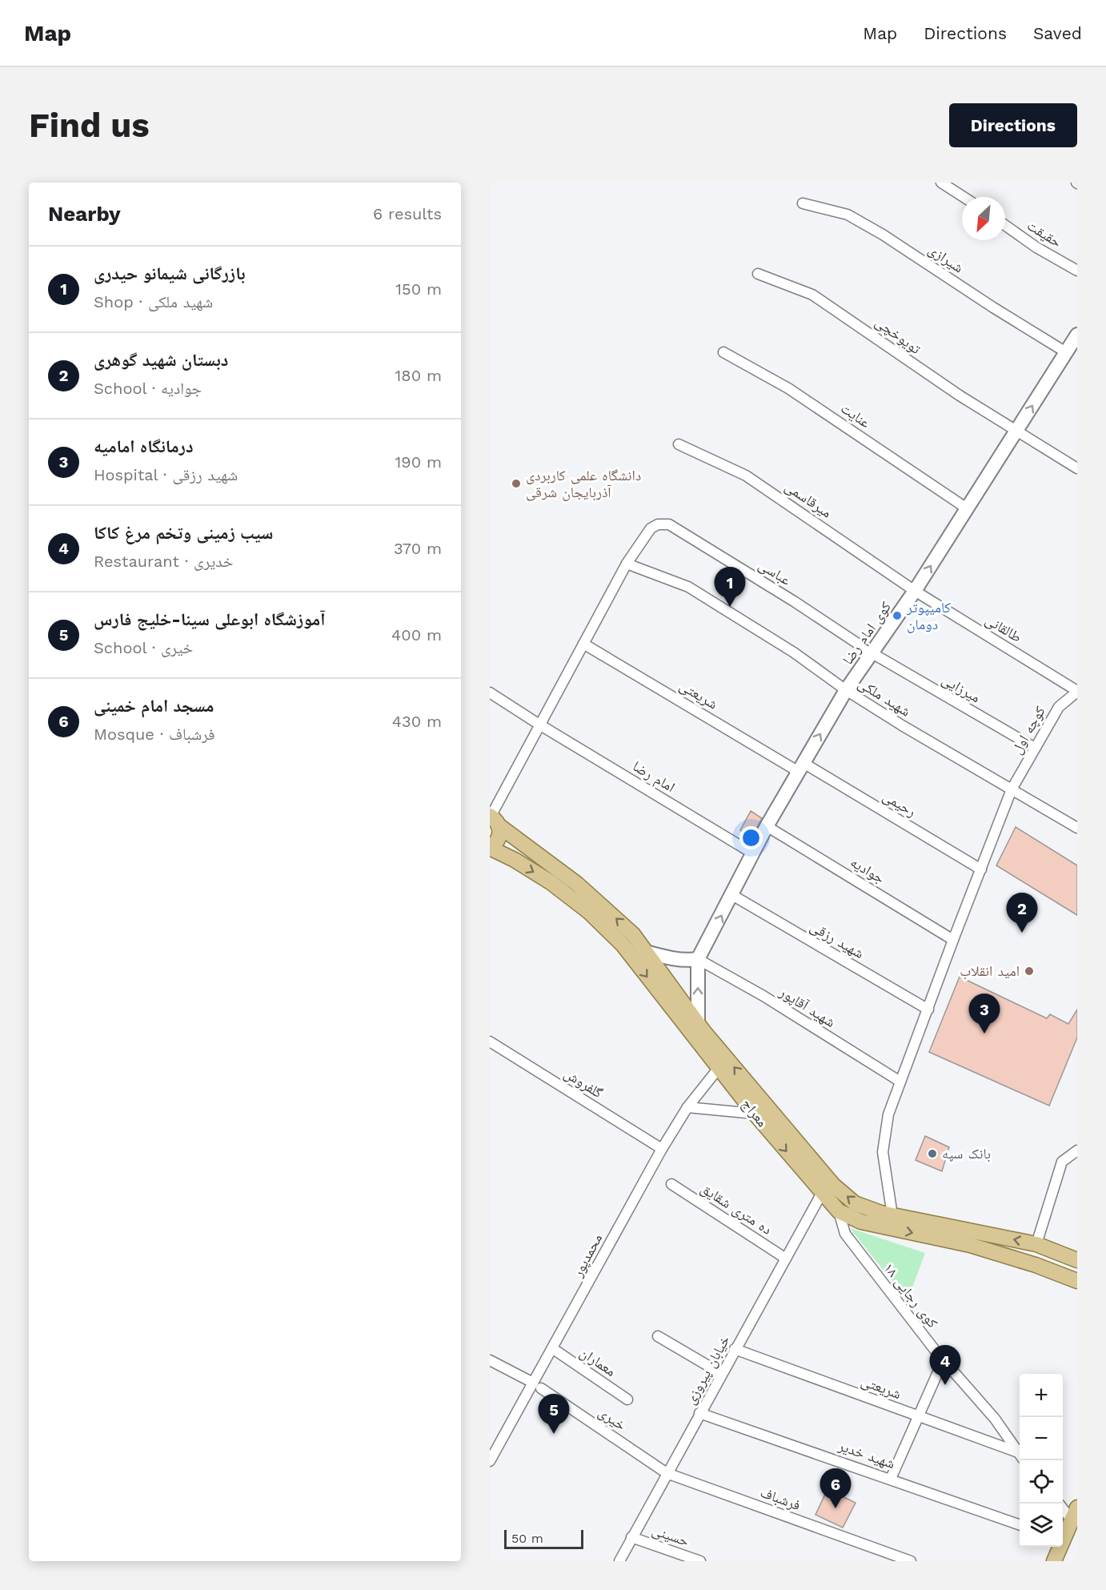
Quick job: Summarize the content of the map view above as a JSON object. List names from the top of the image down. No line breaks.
{"streets":{"main road":["معراج"],"street":["حقیقت","شیرازی","تویوخچی","عنایت","میرقاسمی","عباسی","طالقانی","کوی امام رضا","میرزایی","شریعتی","شهید ملکی","کوچه اول","امام رضا","رحیمی","جوادیه","شهید رزقی","شهید آقاپور","گلفروش","ده متری شقایق","محمدپور","کوی رجایی ۱۸","معماران","خیابان پیروزی","خیری","شهید خدیر","فرشباف","حسینی"]},"crossings":[["شیرازی","کوی امام رضا"],["تویوخچی","کوی امام رضا"],["عنایت","کوی امام رضا"],["میرقاسمی","طالقانی"],["میرقاسمی","کوی امام رضا"],["عباسی","کوی امام رضا"],["عباسی","میرزایی"],["عباسی","شهید ملکی"],["طالقانی","کوی امام رضا"],["طالقانی","کوچه اول"],["کوی امام رضا","میرزایی"],["کوی امام رضا","شریعتی"],["کوی امام رضا","شهید ملکی"],["کوی امام رضا","امام رضا"],["کوی امام رضا","رحیمی"],["کوی امام رضا","جوادیه"],["کوی امام رضا","شهید رزقی"],["کوی امام رضا","شهید آقاپور"],["میرزایی","کوچه اول"],["شریعتی","رحیمی"],["شریعتی","خیابان پیروزی"],["شهید ملکی","کوچه اول"],["کوچه اول","رحیمی"],["کوچه اول","جوادیه"],["کوچه اول","شهید رزقی"],["کوچه اول","شهید آقاپور"],["کوچه اول","معراج"],["گلفروش","محمدپور"],["معراج","محمدپور"],["معراج","کوی رجایی ۱۸"],["معراج","خیابان پیروزی"],["ده متری شقایق","خیابان پیروزی"],["محمدپور","معماران"],["محمدپور","خیری"],["خیابان پیروزی","خیری"],["خیابان پیروزی","شهید خدیر"],["خیابان پیروزی","فرشباف"],["خیابان پیروزی","حسینی"],["خیری","فرشباف"]],"one_way":["کوی امام رضا"],"places":["دانشگاه علمی کاربردی آذربایجان شرقی","کامیپوتر دومان","امید انقلاب","بانک سپه"],"scale_bar":"50 m","north":"bottom left","page":{"header":"Map","nav":["Map","Directions","Saved"],"buttons":"Directions","title":"Find us","heading":["Nearby","6 results"],"list":[{"mark":"1","name":"بازرگانی شیمانو حیدری","note":"Shop · شهید ملکی","value":"150 m"},{"mark":"2","name":"دبستان شهید گوهری","note":"School · جوادیه","value":"180 m"},{"mark":"3","name":"درمانگاه امامیه","note":"Hospital · شهید رزقی","value":"190 m"},{"mark":"4","name":"سیب زمینی وتخم مرغ کاکا","note":"Restaurant · خدیری","value":"370 m"},{"mark":"5","name":"آموزشگاه ابوعلی سینا-خلیج فارس","note":"School · خیری","value":"400 m"},{"mark":"6","name":"مسجد امام خمینی","note":"Mosque · فرشباف","value":"430 m"}],"pins":["1","2","3","4","5","6"],"map_buttons":["+","−"],"scale":"50 m"}}
